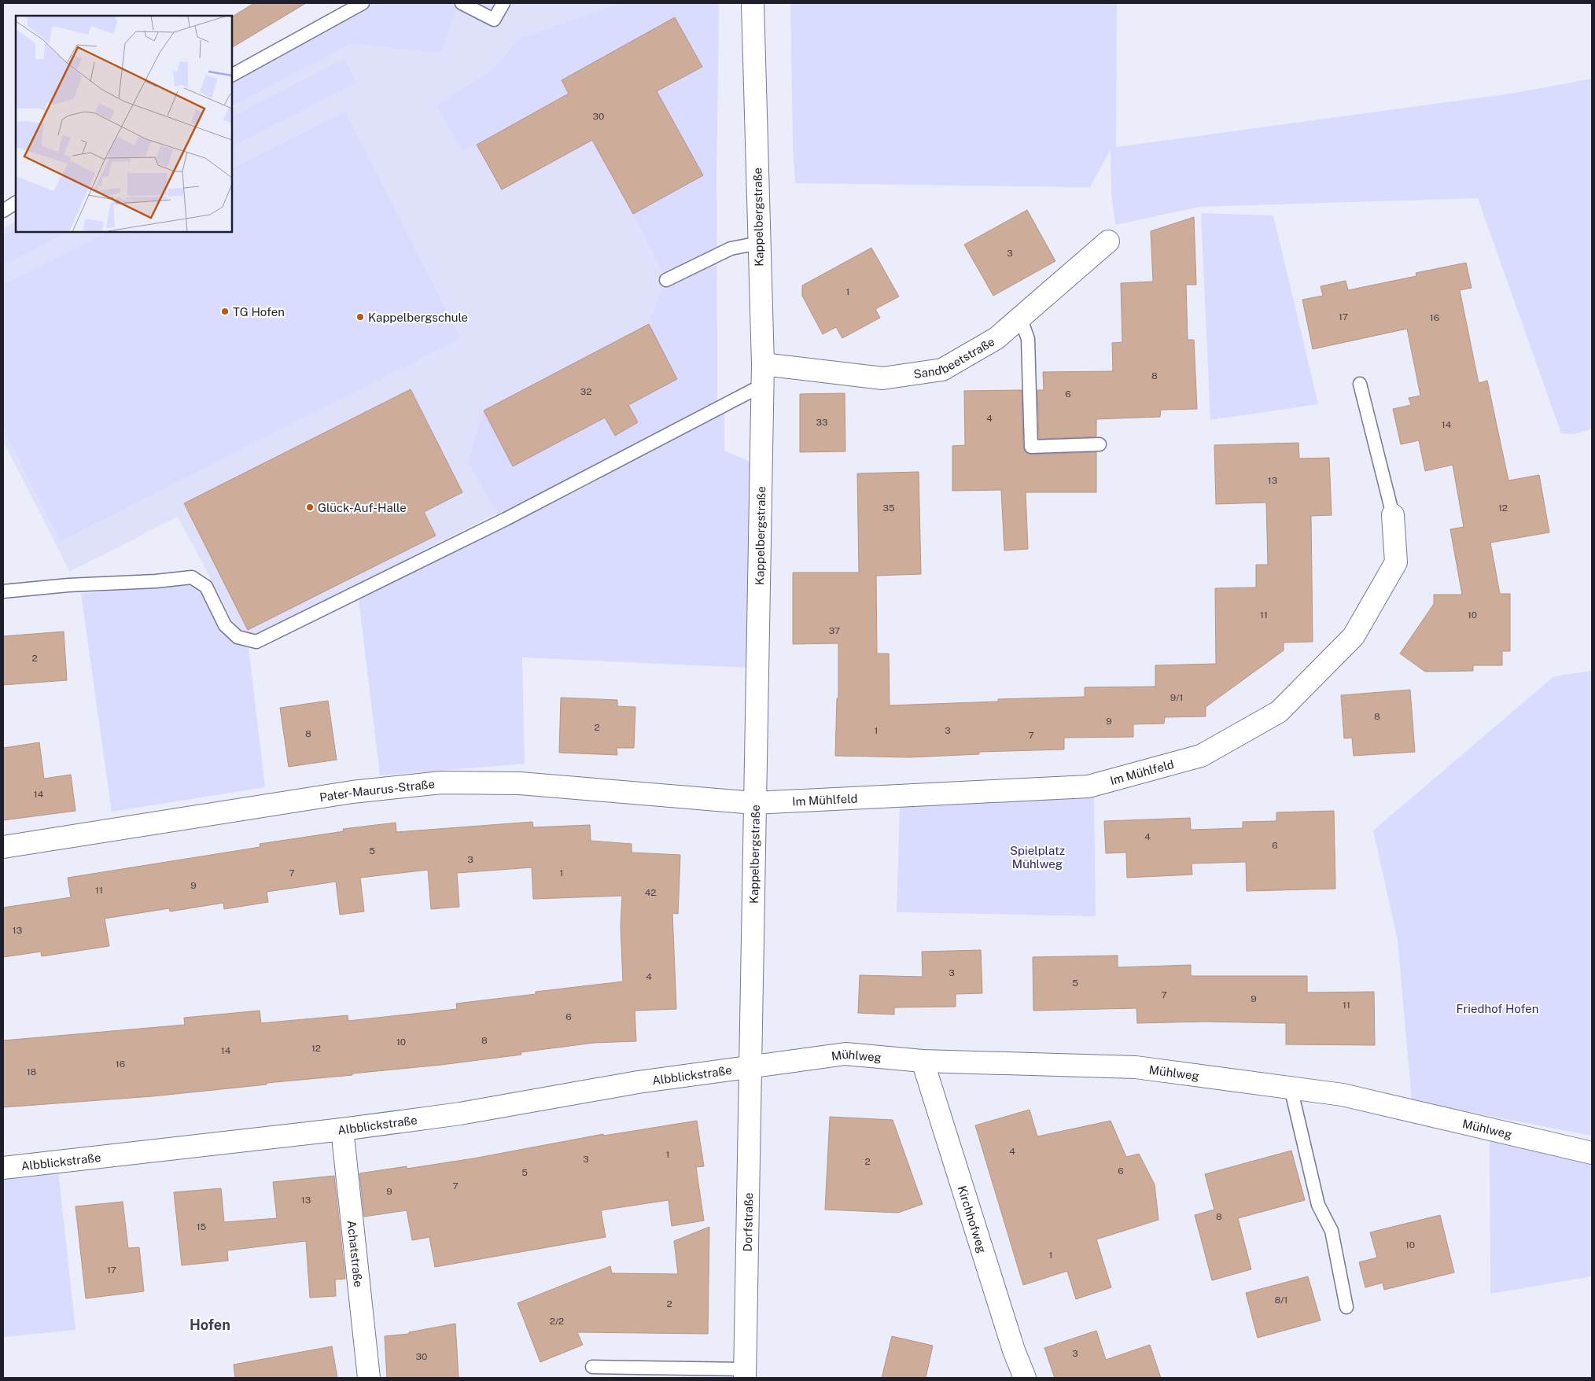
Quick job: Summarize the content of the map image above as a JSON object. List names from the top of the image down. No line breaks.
{"streets":{"street":["Kappelbergstraße","Sandbeetstraße","Im Mühlfeld","Pater-Maurus-Straße","Mühlweg","Albblickstraße","Kirchhofweg","Dorfstraße","Achatstraße"]},"crossings":[["Kappelbergstraße","Sandbeetstraße"],["Kappelbergstraße","Im Mühlfeld"],["Kappelbergstraße","Pater-Maurus-Straße"],["Kappelbergstraße","Mühlweg"],["Kappelbergstraße","Albblickstraße"],["Kappelbergstraße","Dorfstraße"],["Im Mühlfeld","Pater-Maurus-Straße"],["Mühlweg","Albblickstraße"],["Mühlweg","Kirchhofweg"],["Mühlweg","Dorfstraße"],["Albblickstraße","Dorfstraße"],["Albblickstraße","Achatstraße"]],"districts":["Hofen"],"parks":["Spielplatz Mühlweg","Friedhof Hofen"],"places":["TG Hofen","Kappelbergschule","Glück-Auf-Halle"],"house_numbers":["30","3","1","17","16","8","32","6","4","33","14","13","35","12","11","10","37","2","9/1","8","9","2","1","3","8","7","14","4","6","5","3","7","1","9","11","42","13","3","4","5","7","9","11","6","8","10","12","14","16","18","4","1","3","2","6","5","7","9","13","8","15","10","1","17","8/1","2","2/2","3","30"]}
